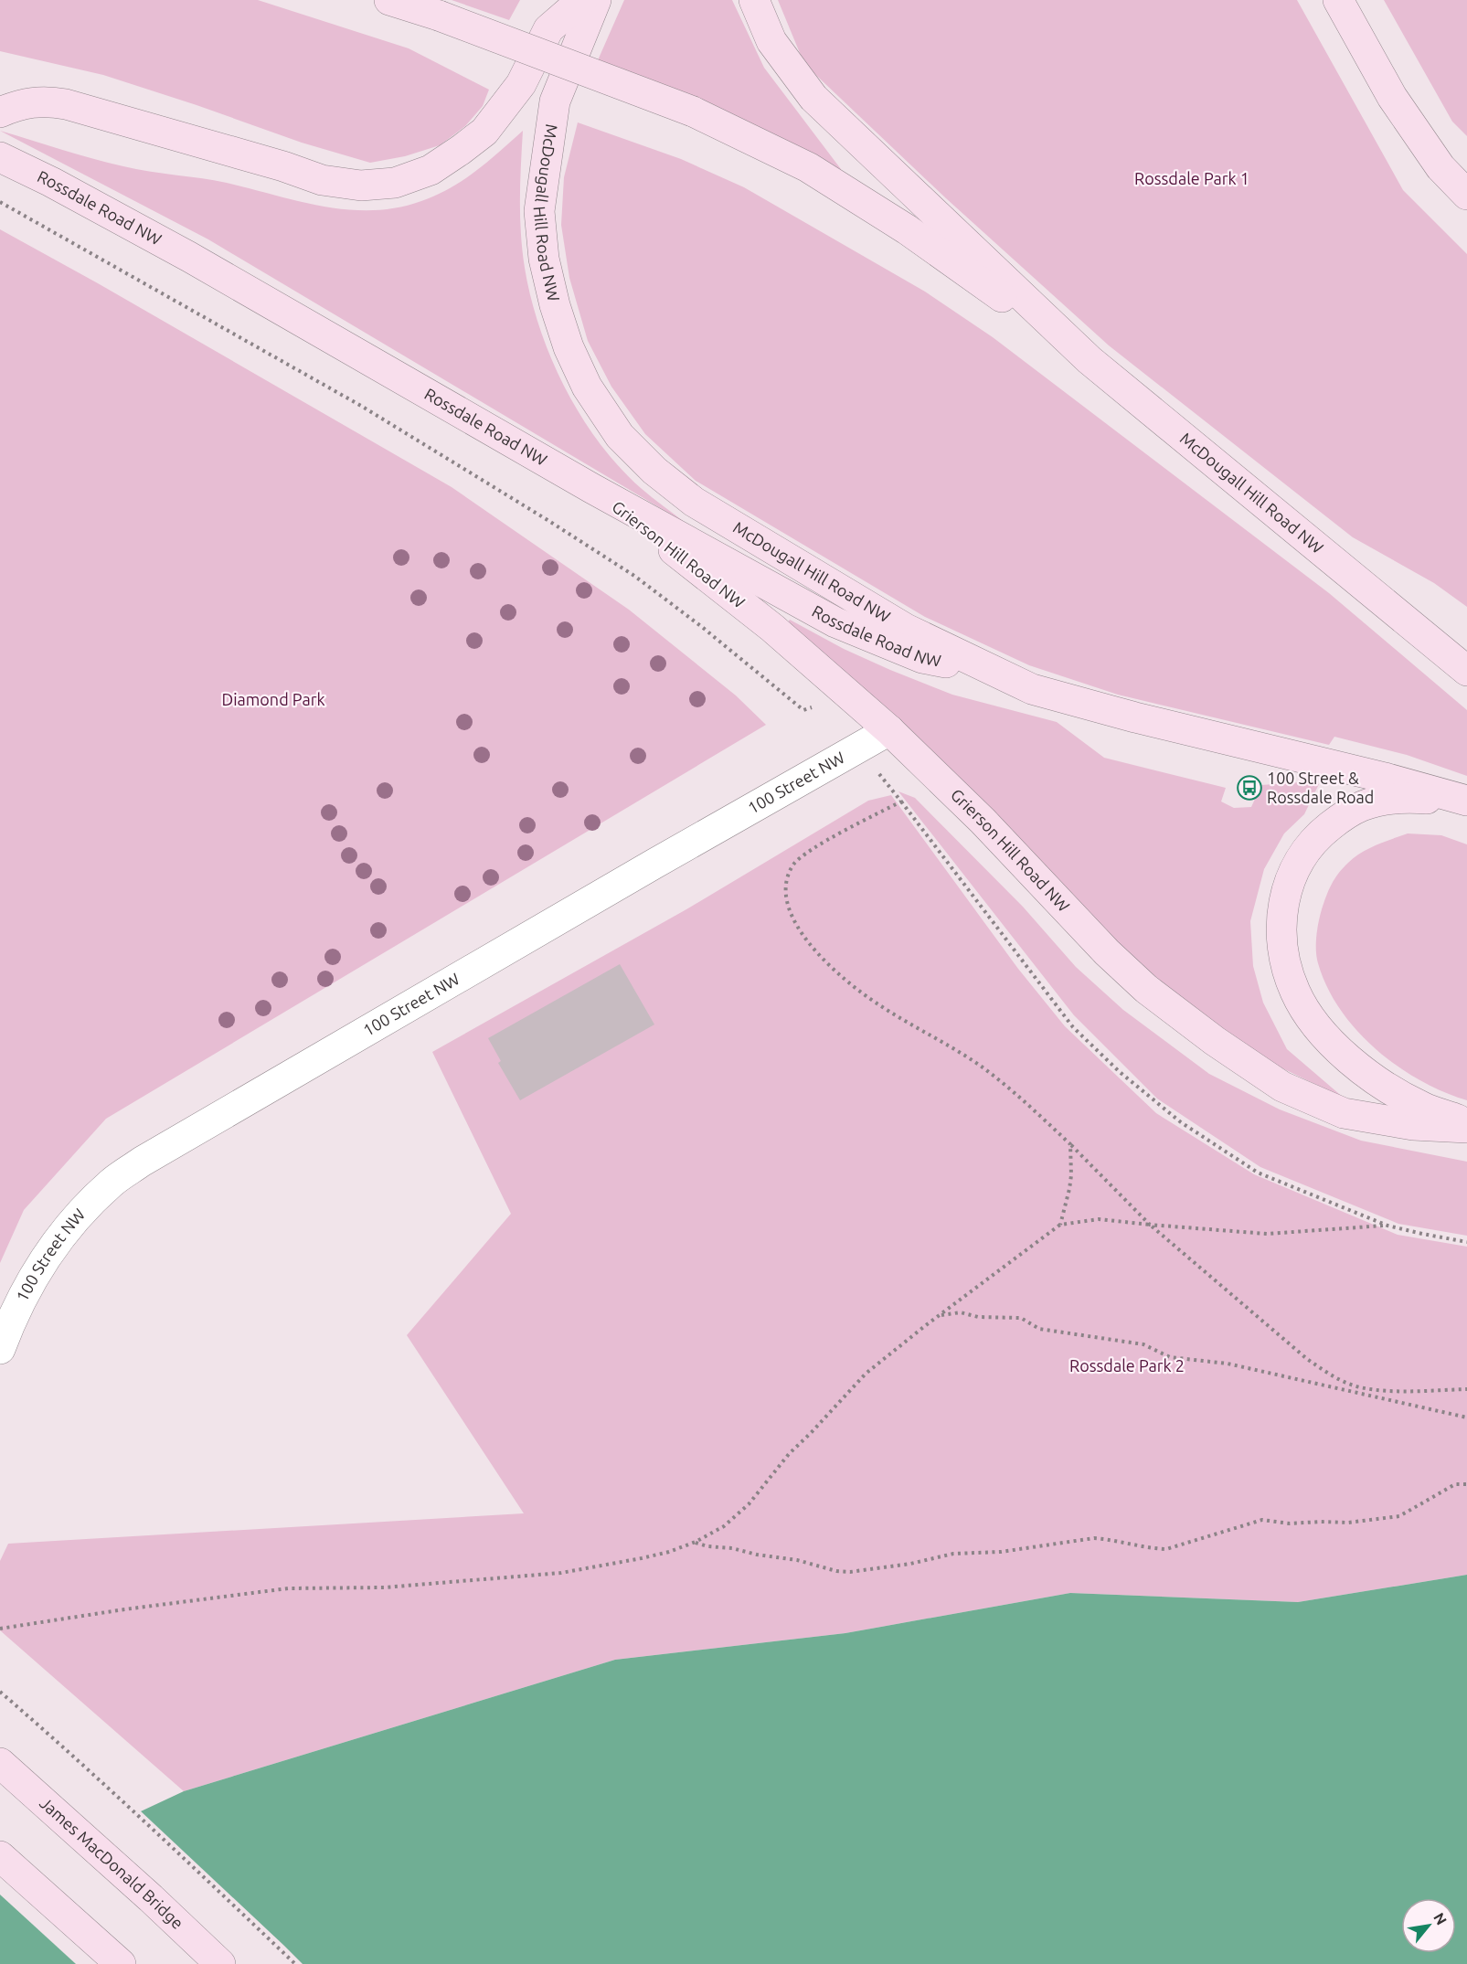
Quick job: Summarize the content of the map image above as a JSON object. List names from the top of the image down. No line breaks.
{"streets":{"main road":["Rossdale Road NW","McDougall Hill Road NW","Grierson Hill Road NW","James MacDonald Bridge"],"street":["100 Street NW"]},"crossings":[["Rossdale Road NW","McDougall Hill Road NW"],["Rossdale Road NW","Grierson Hill Road NW"],["Grierson Hill Road NW","100 Street NW"]],"parks":["Rossdale Park 1","Diamond Park","Rossdale Park 2"],"places":{"bus stop":["100 Street & Rossdale Road"]},"north":"top right"}
